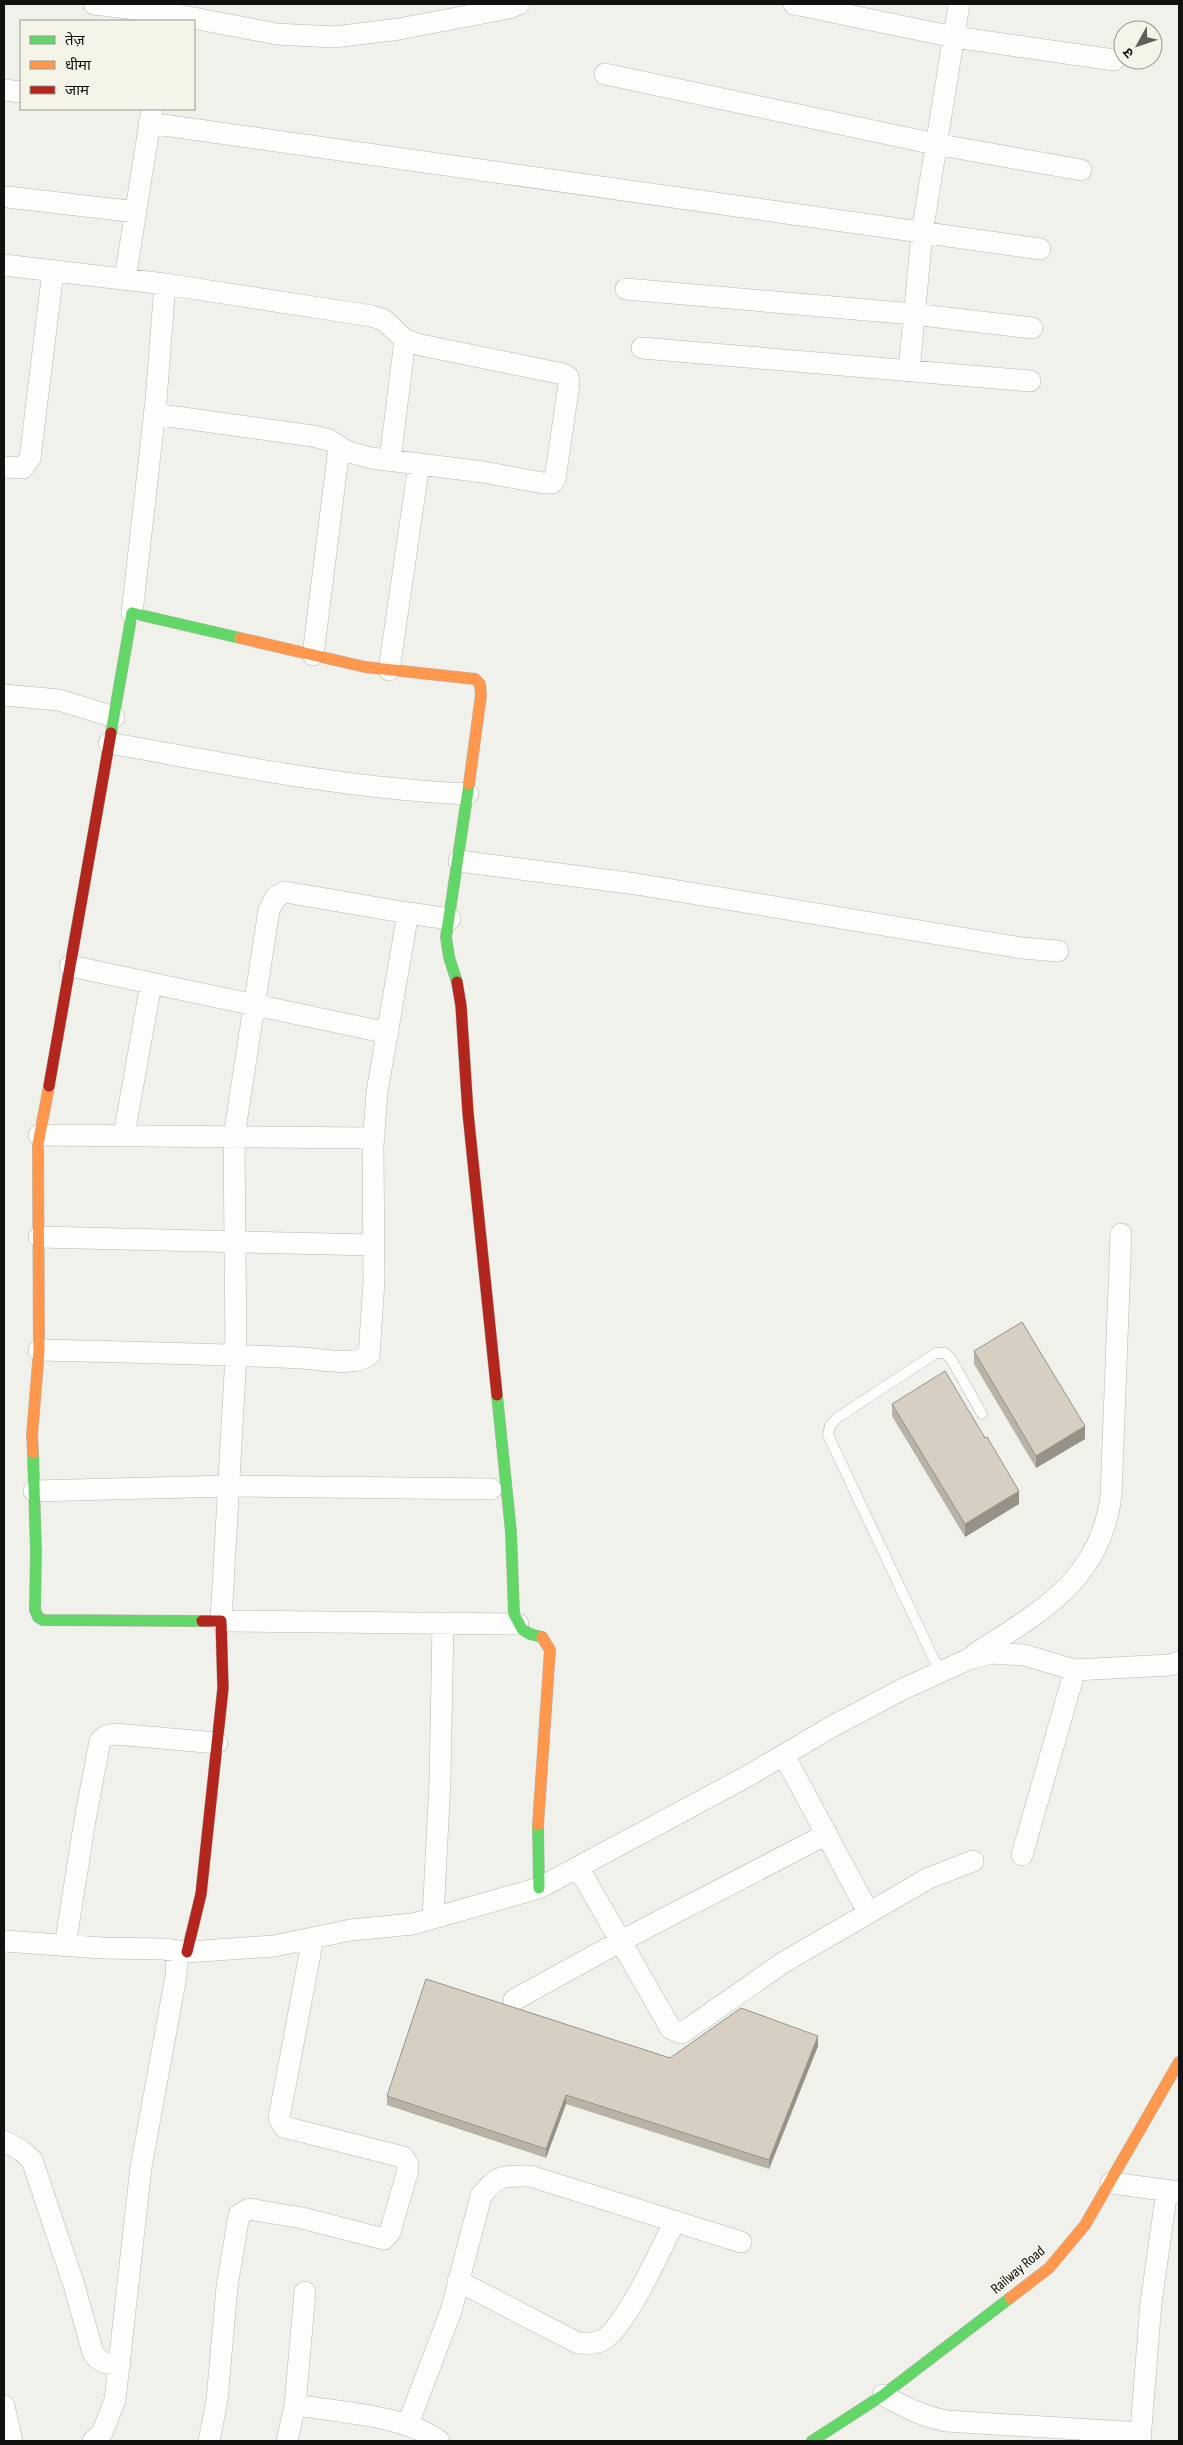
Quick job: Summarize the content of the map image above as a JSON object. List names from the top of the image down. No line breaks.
{"streets":{"street":["Railway Road"]},"legend":["तेज़","धीमा","जाम"],"north":"bottom left"}
